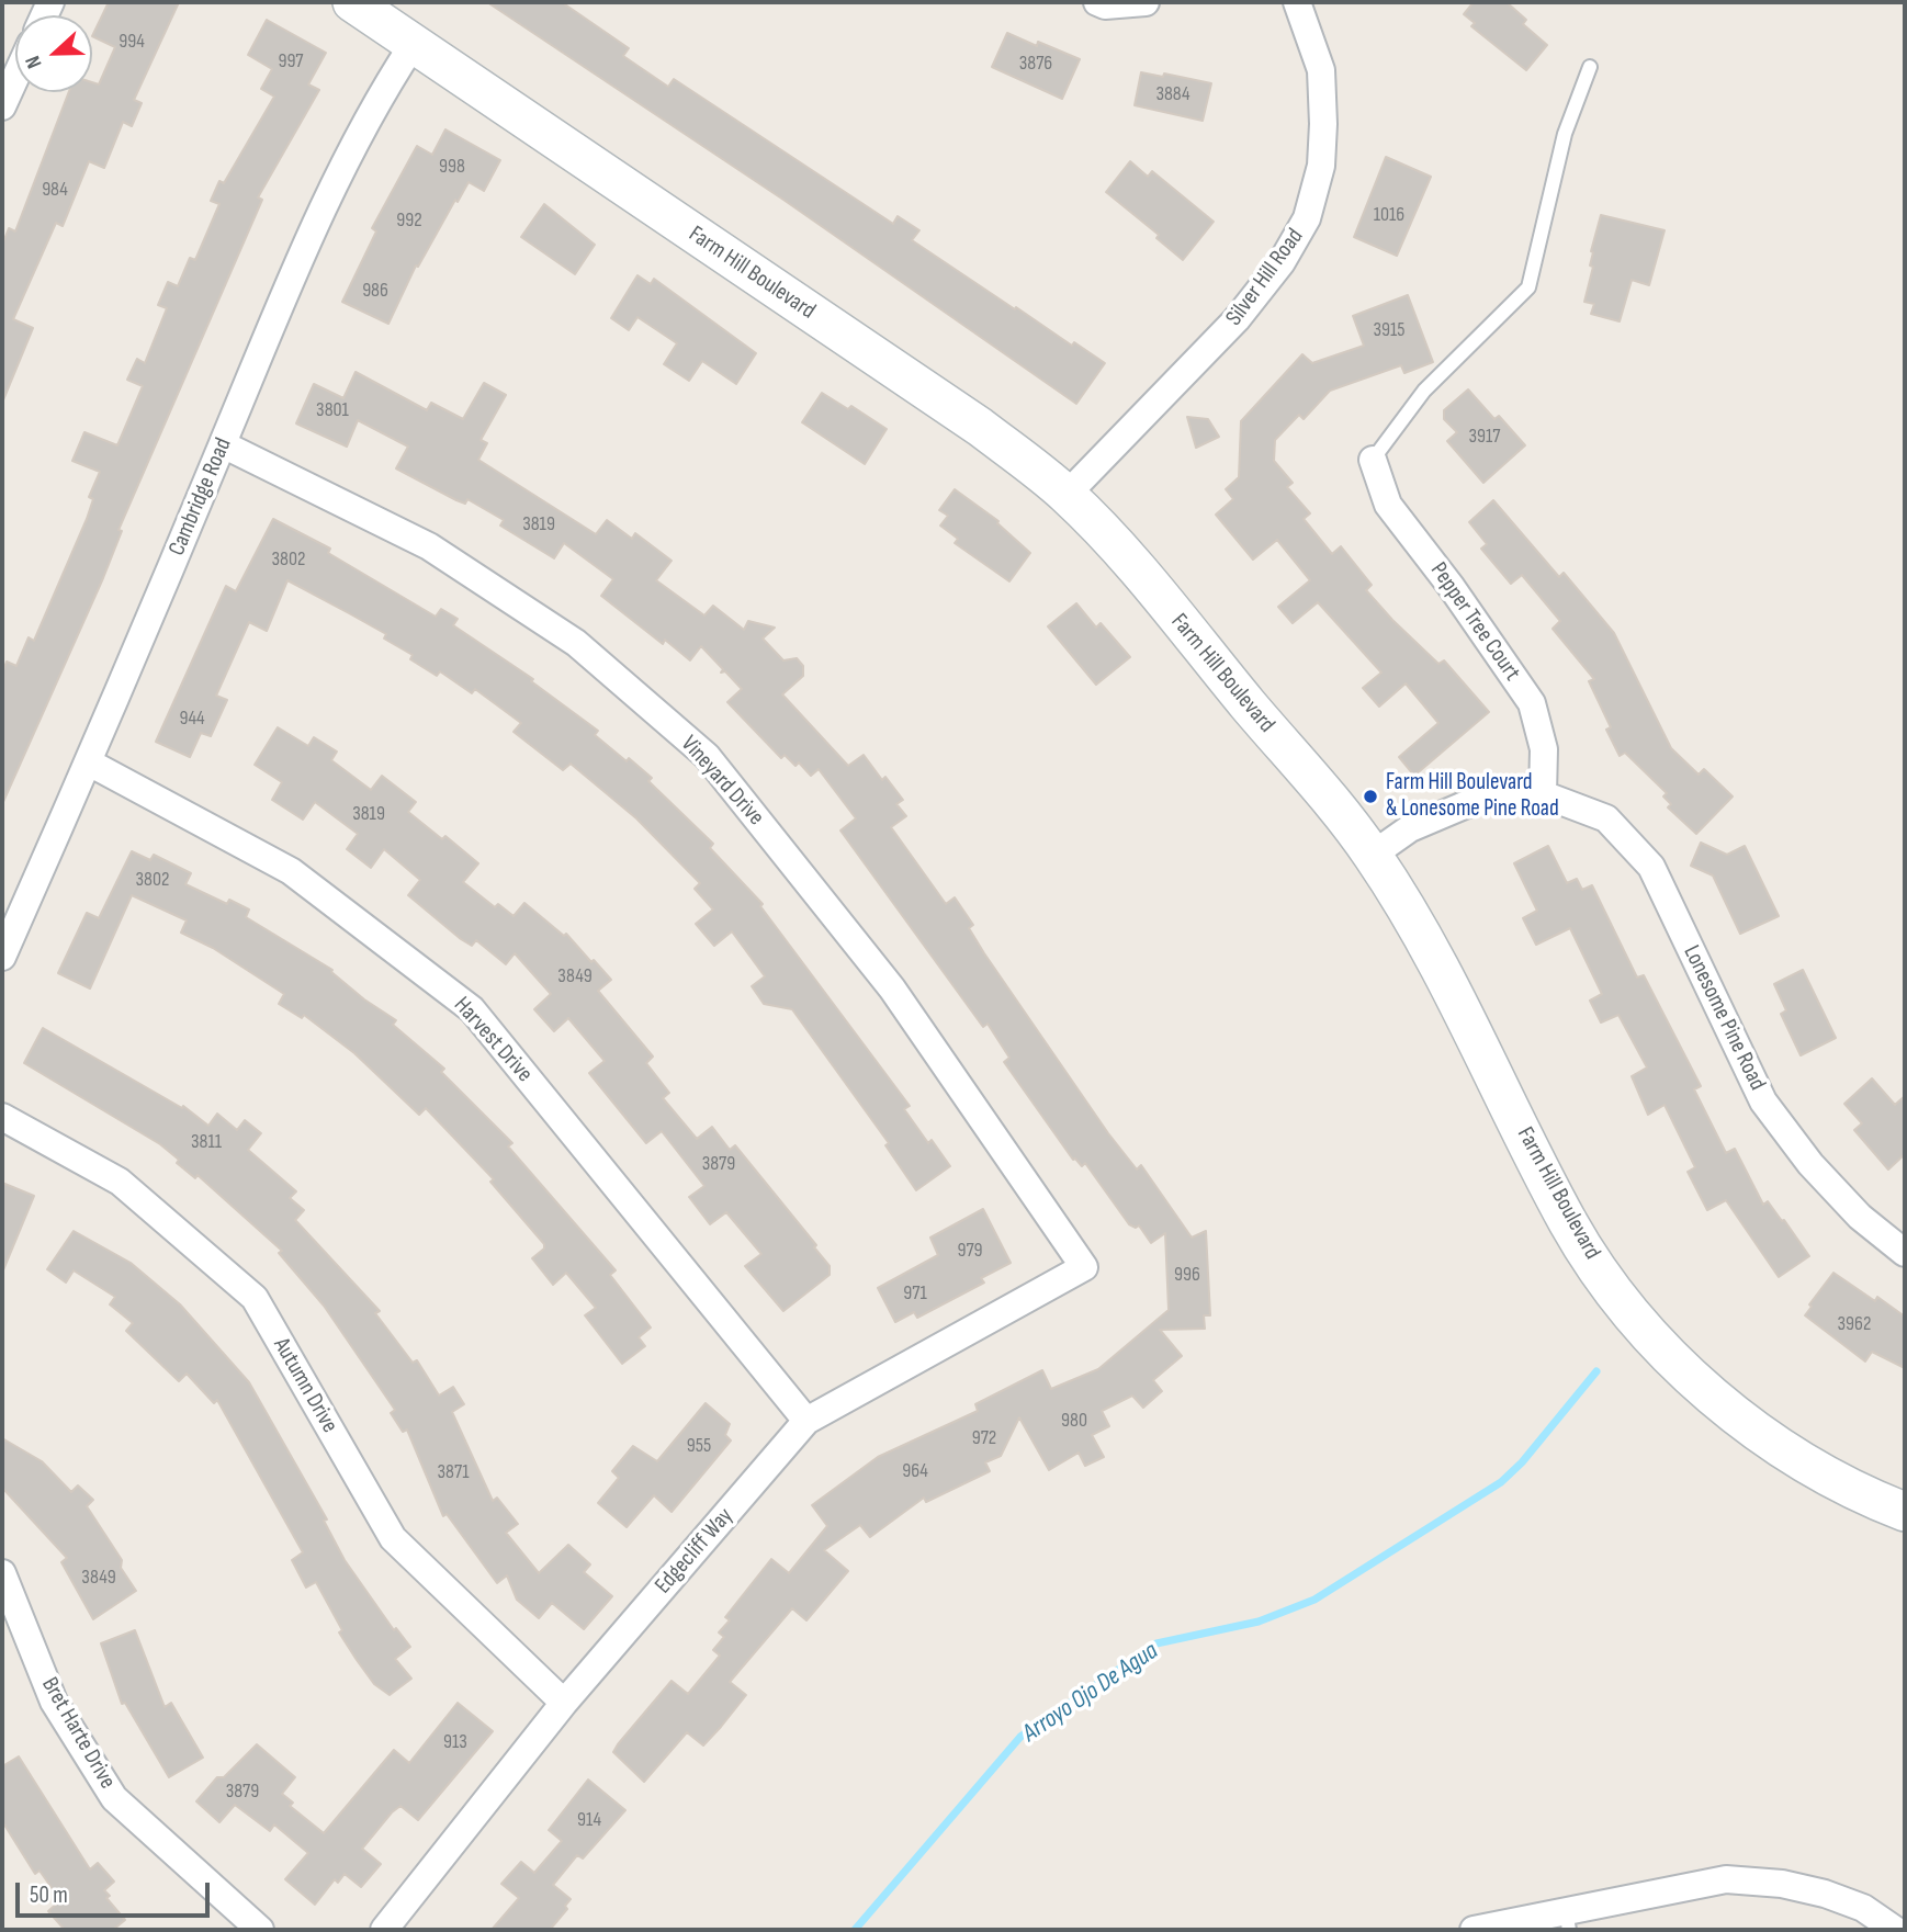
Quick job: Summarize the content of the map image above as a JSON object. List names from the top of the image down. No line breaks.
{"streets":{"main road":["Farm Hill Boulevard"],"street":["Silver Hill Road","Cambridge Road","Pepper Tree Court","Vineyard Drive","Lonesome Pine Road","Harvest Drive","Autumn Drive","Edgecliff Way","Bret Harte Drive"]},"crossings":[["Farm Hill Boulevard","Silver Hill Road"],["Farm Hill Boulevard","Cambridge Road"],["Cambridge Road","Vineyard Drive"],["Cambridge Road","Harvest Drive"],["Pepper Tree Court","Lonesome Pine Road"],["Vineyard Drive","Edgecliff Way"],["Harvest Drive","Edgecliff Way"],["Autumn Drive","Edgecliff Way"]],"water":["Arroyo Ojo De Agua"],"places":["Farm Hill Boulevard & Lonesome Pine Road"],"house_numbers":["994","997","3876","3884","998","984","1016","992","986","3915","3801","3917","3819","3802","944","3819","3802","3849","3811","3879","979","996","971","3962","980","972","955","964","3871","3849","913","3879","914"],"scale_bar":"50 m","north":"left"}
